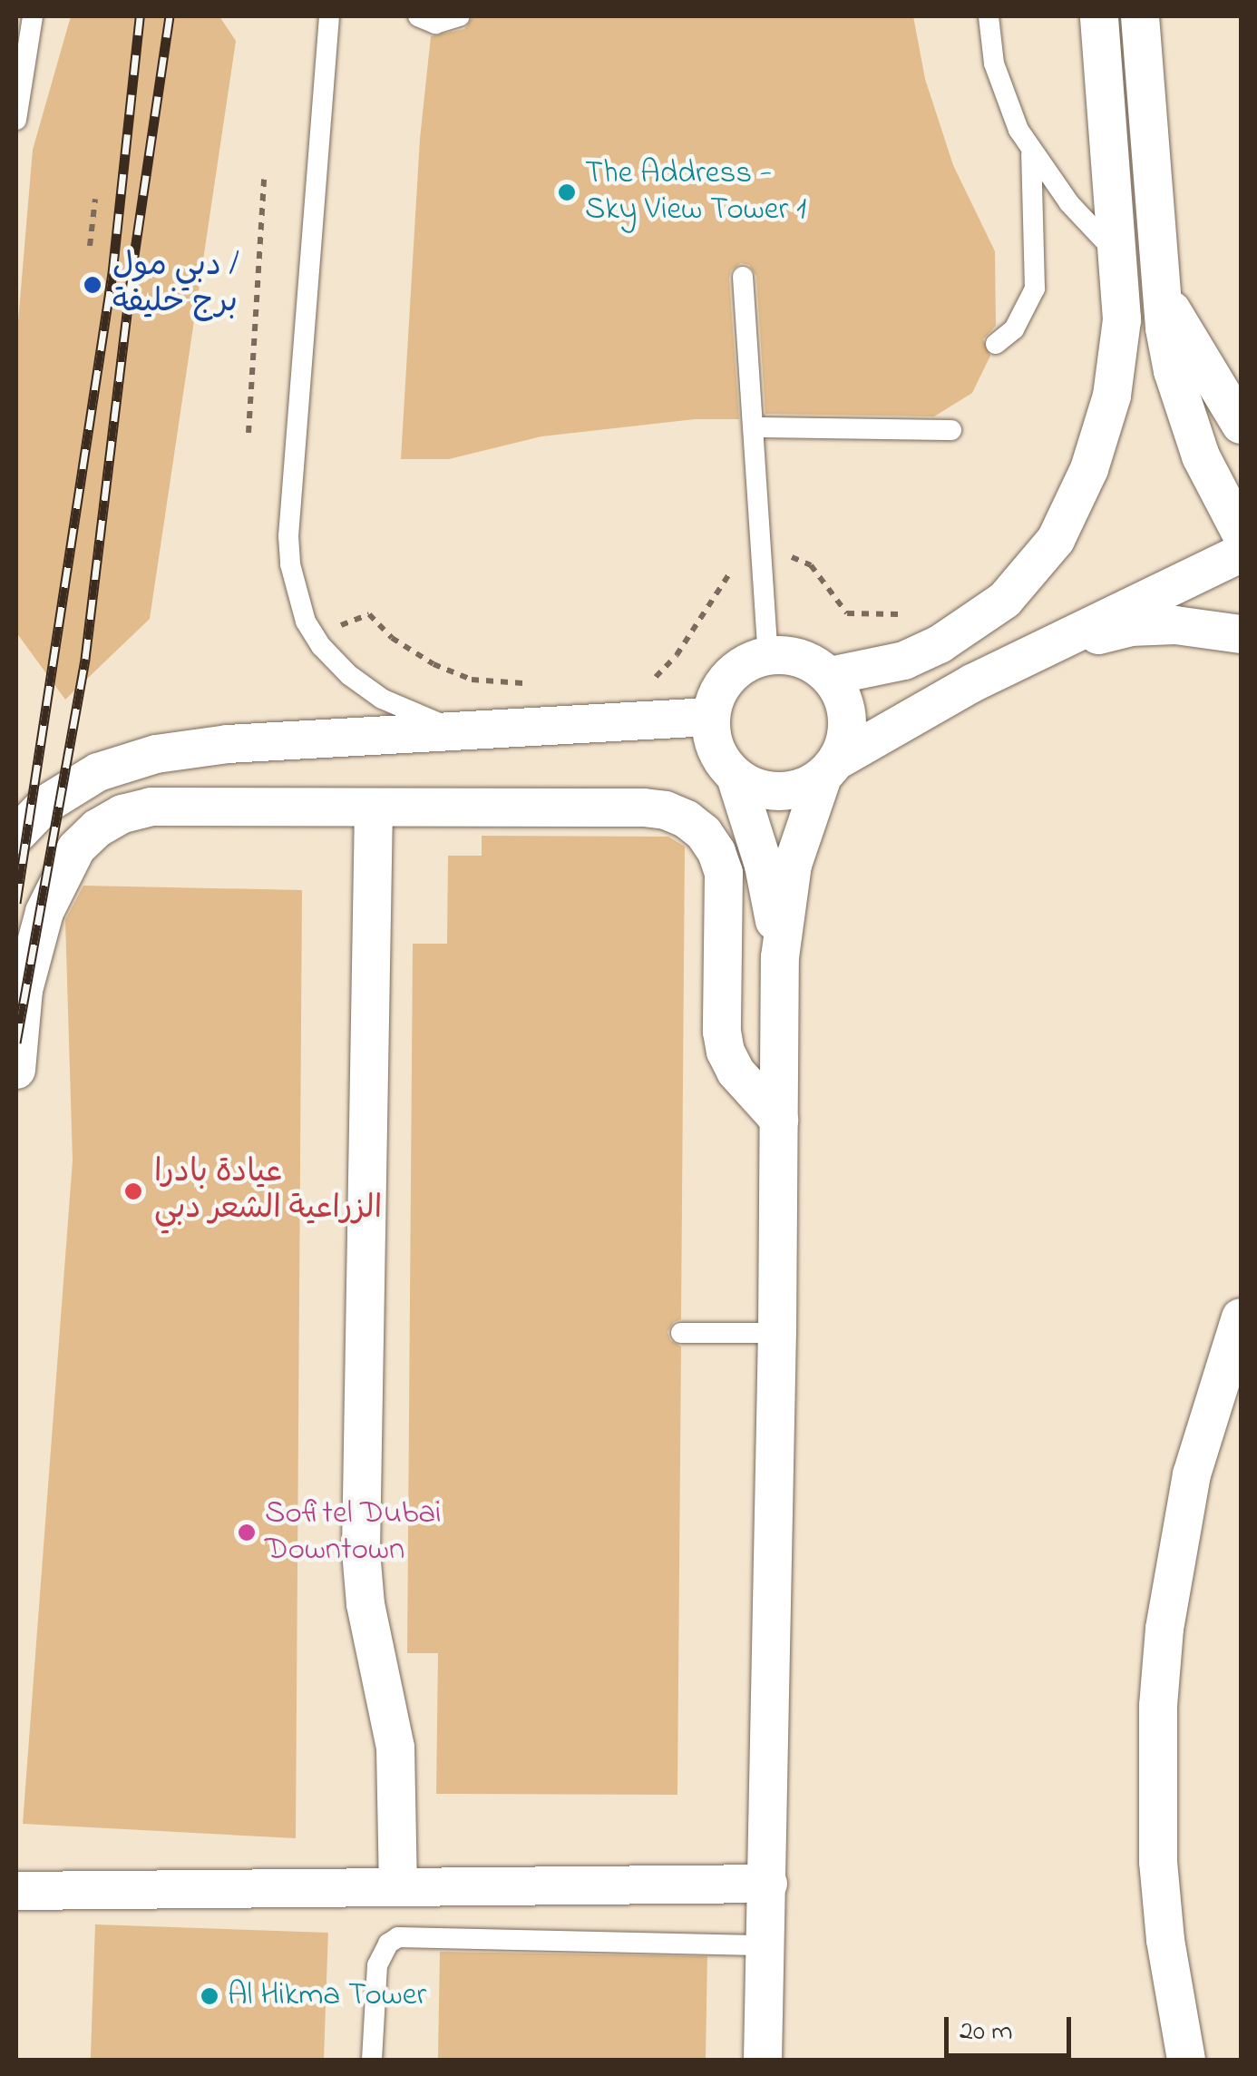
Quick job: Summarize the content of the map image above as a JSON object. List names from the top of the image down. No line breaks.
{"places":["The Address - Sky View Tower 1","دبي مول / برج خليفة","عيادة بادرا الزراعية الشعر دبي","Sofitel Dubai Downtown","Al Hikma Tower"],"scale_bar":"20 m"}
